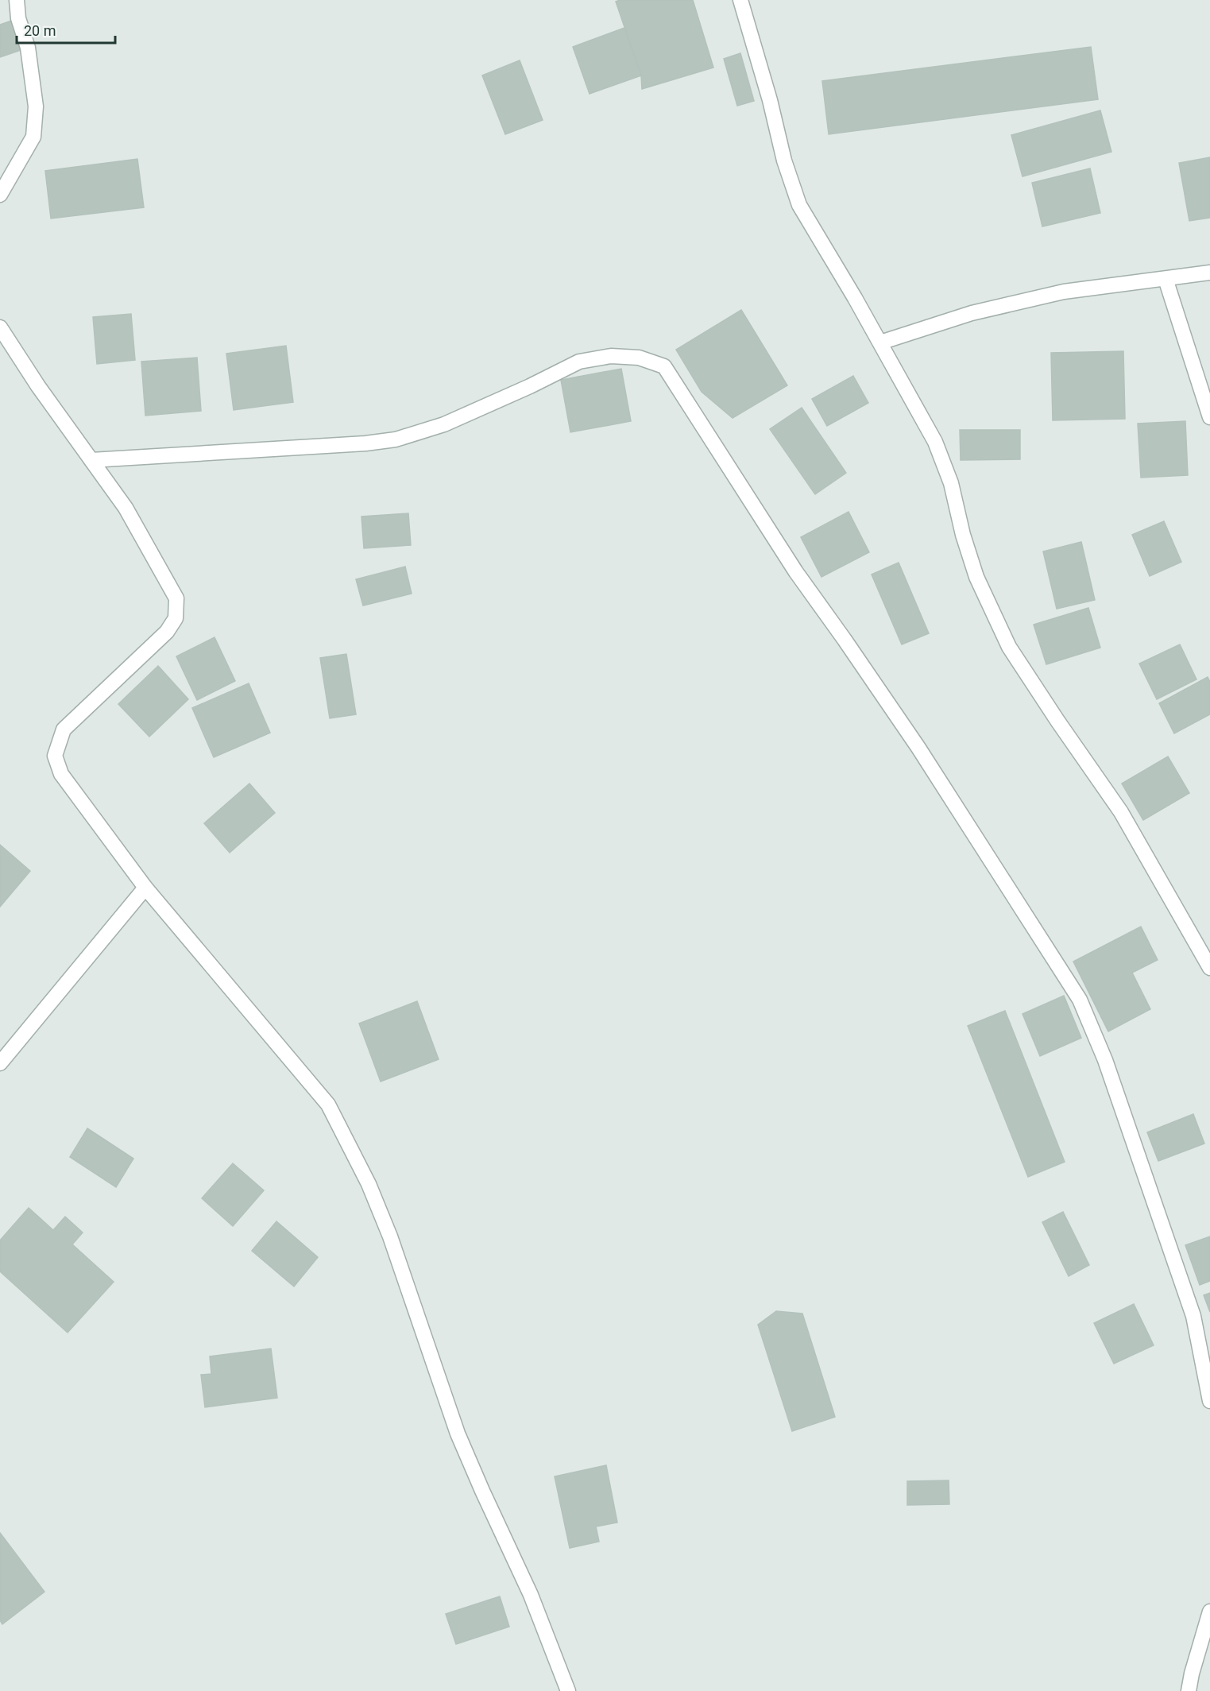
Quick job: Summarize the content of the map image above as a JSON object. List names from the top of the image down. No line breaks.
{"scale_bar":"20 m"}
